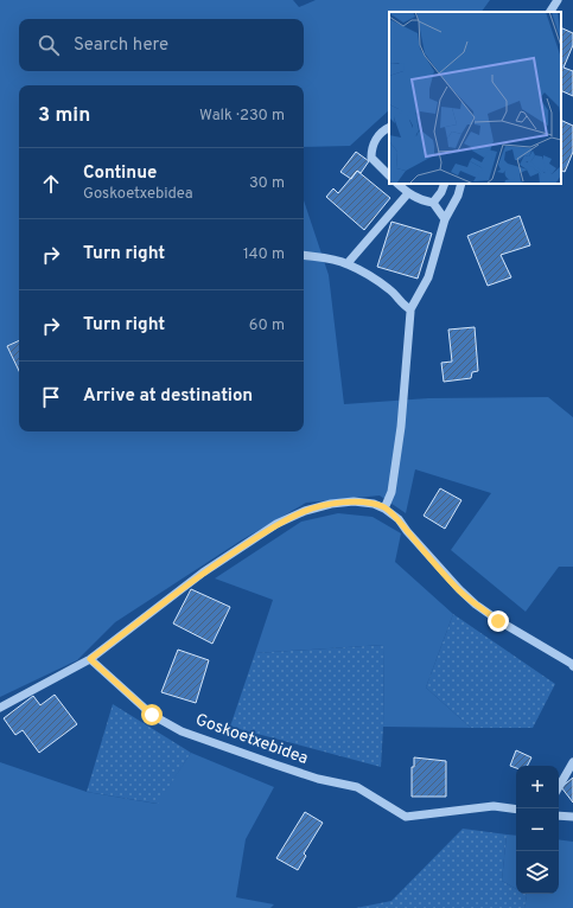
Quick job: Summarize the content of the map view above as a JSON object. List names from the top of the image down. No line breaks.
{"streets":{"street":["Goskoetxebidea"]},"page":{"search":"Search here","heading":["3 min","Walk · 230 m"],"list":[["Continue","Goskoetxebidea","30 m"],["Turn right","140 m"],["Turn right","60 m"],"Arrive at destination"],"map_buttons":["+","−"]}}
